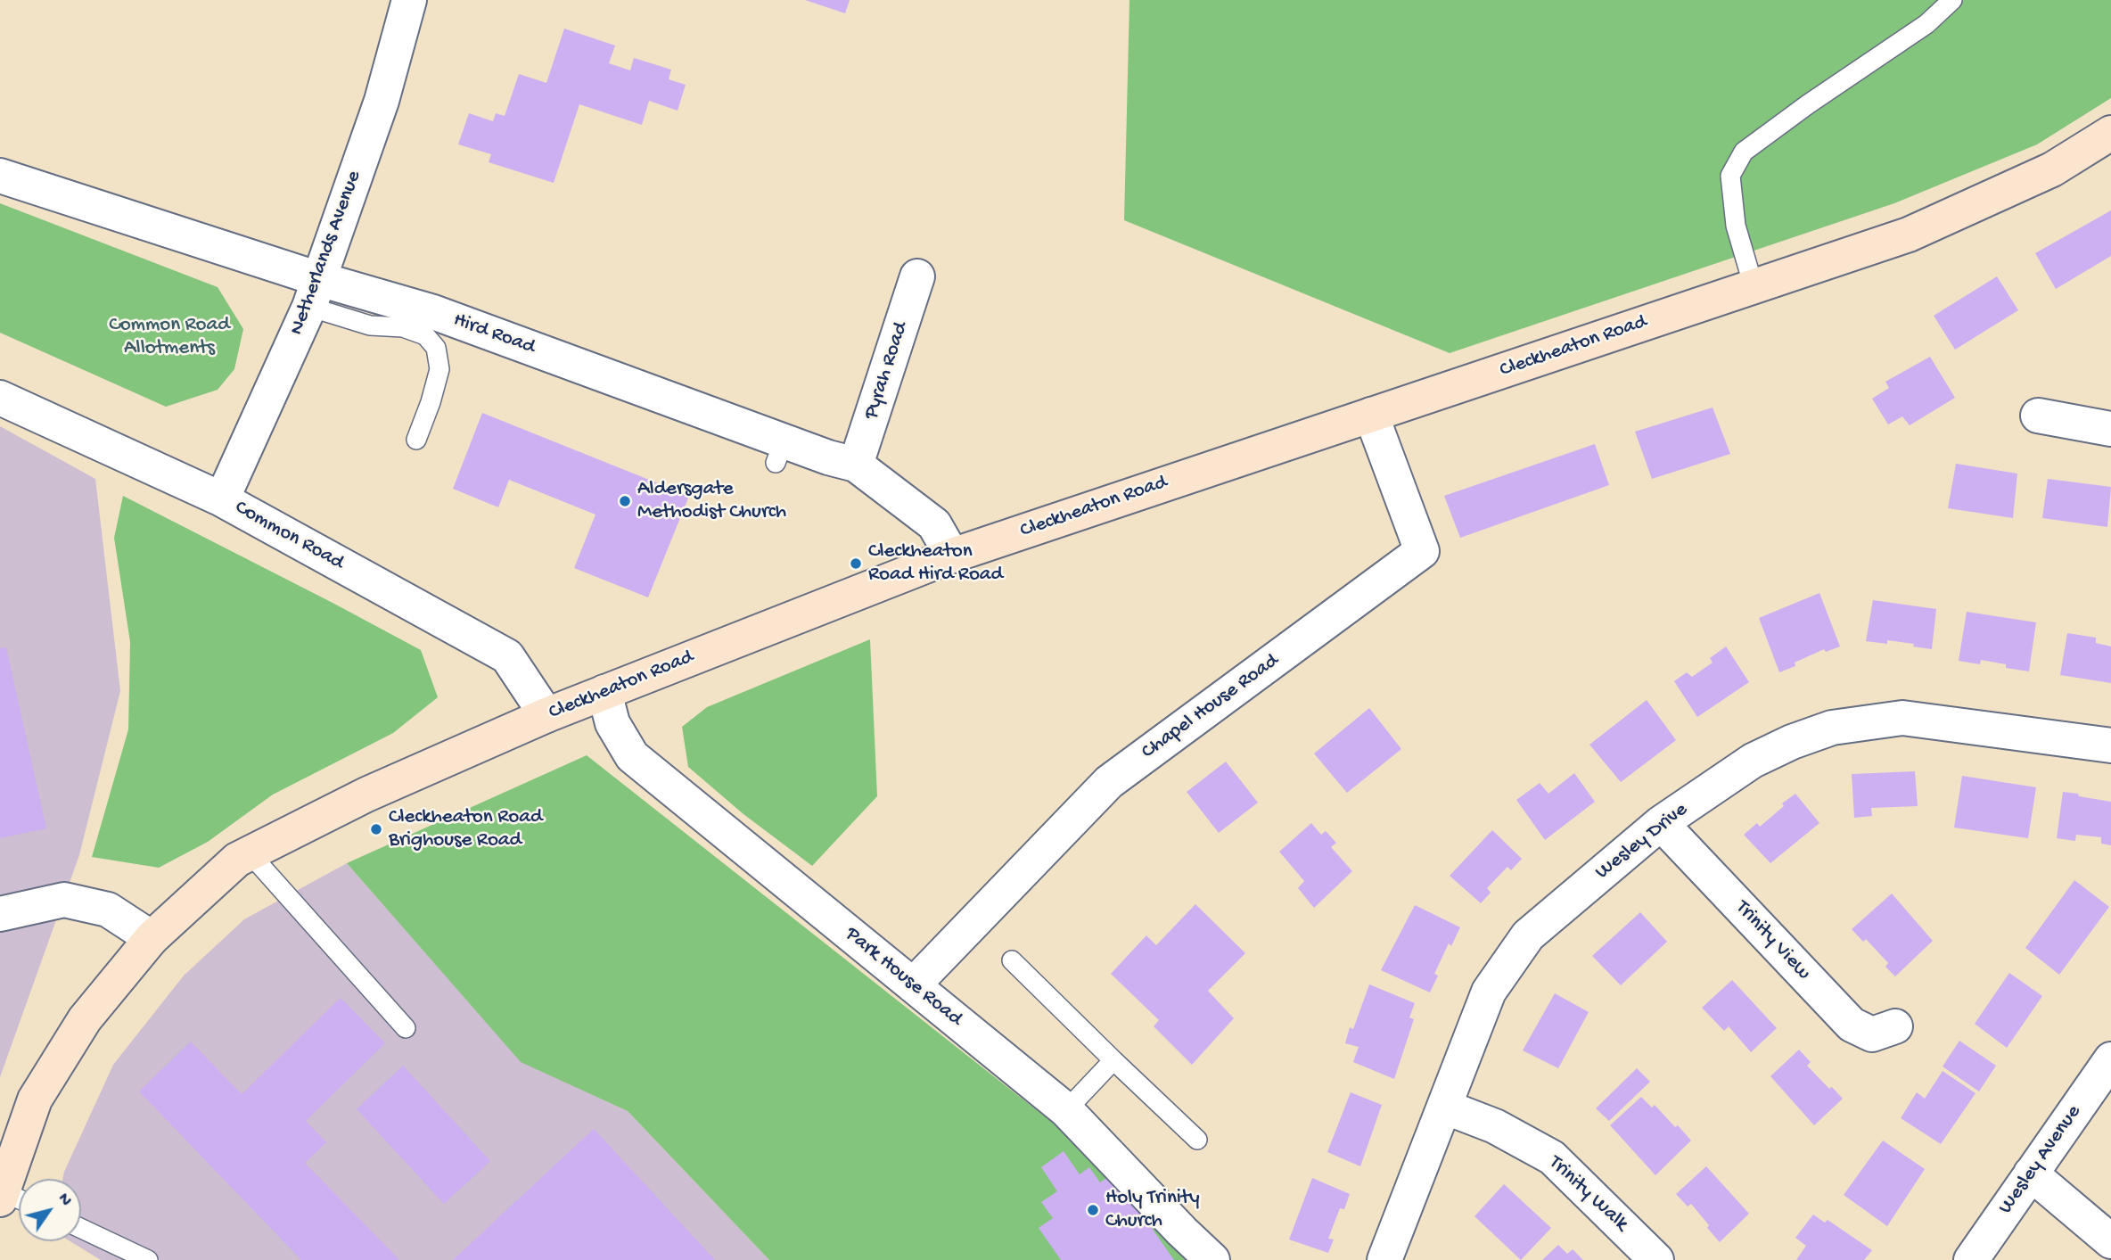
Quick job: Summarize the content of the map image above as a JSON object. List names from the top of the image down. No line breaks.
{"streets":{"street":["Netherlands Avenue","Hird Road","Cleckheaton Road","Pyrah Road","Common Road","Chapel House Road","Wesley Drive","Trinity View","Park House Road","Wesley Avenue","Trinity Walk"]},"crossings":[["Netherlands Avenue","Hird Road"],["Netherlands Avenue","Common Road"],["Hird Road","Cleckheaton Road"],["Hird Road","Pyrah Road"],["Cleckheaton Road","Common Road"],["Cleckheaton Road","Chapel House Road"],["Cleckheaton Road","Park House Road"],["Chapel House Road","Park House Road"],["Wesley Drive","Trinity View"],["Wesley Drive","Trinity Walk"]],"parks":["Common Road Allotments"],"places":["Aldersgate Methodist Church","Cleckheaton Road Hird Road","Cleckheaton Road Brighouse Road","Holy Trinity Church"],"north":"top right"}
